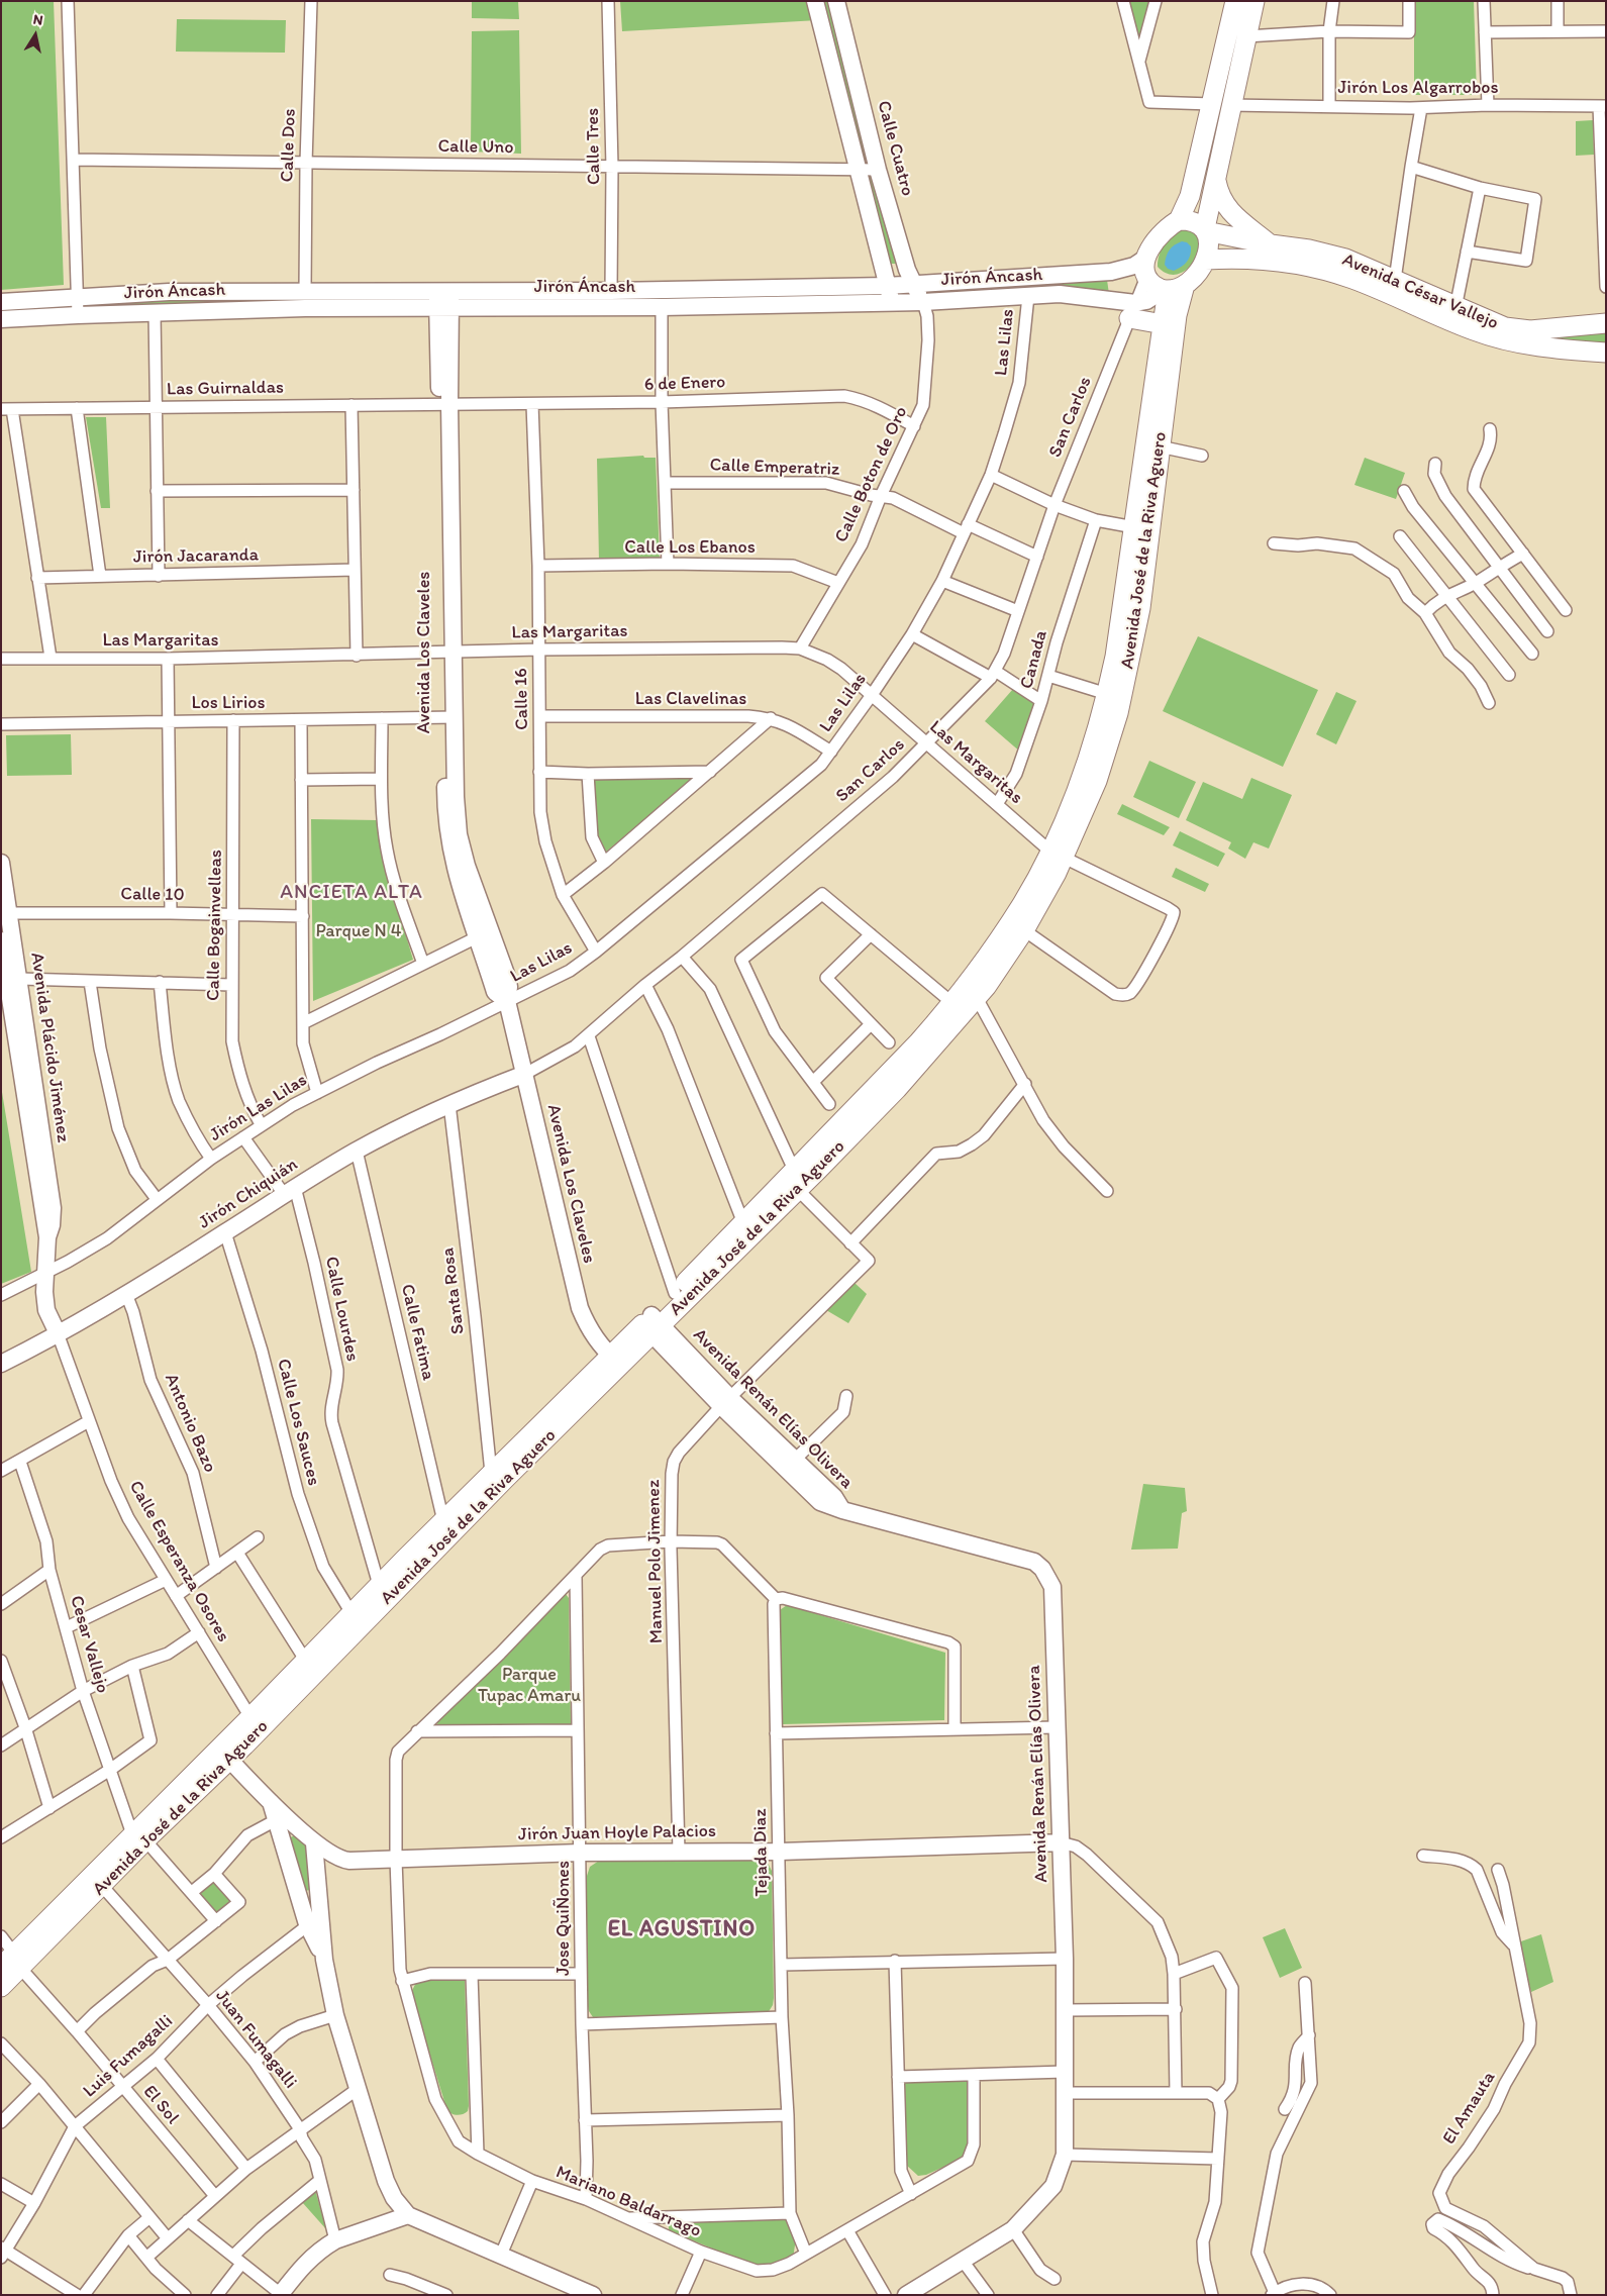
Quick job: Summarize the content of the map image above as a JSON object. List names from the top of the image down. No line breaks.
{"streets":{"main road":["Avenida César Vallejo","Avenida José de la Riva Aguero"],"street":["Jirón Los Algarrobos","Calle Dos","Calle Tres","Calle Uno","Calle Cuatro","Jirón Áncash","Las Lilas","6 de Enero","Las Guirnaldas","San Carlos","Calle Emperatriz","Calle Boton de Oro","Calle Los Ebanos","Jirón Jacaranda","Las Margaritas","Avenida Los Claveles","Canada","Calle 16","Las Clavelinas","Los Lirios","Calle 10","Calle Bogainvelleas","Avenida Plácido Jiménez","Jirón Las Lilas","Jirón Chiquián","Santa Rosa","Calle Lourdes","Calle Fatima","Avenida Renán Elías Olivera","Calle Los Sauces","Antonio Bazo","Calle Esperanza Osores","Manuel Polo Jimenez","Cesar Vallejo","Jirón Juan Hoyle Palacios","Tejada Diaz","Jose QuiÑones","Juan Fumagalli","Luis Fumagalli","El Sol","El Amauta","Mariano Baldarrago"]},"crossings":[["Calle Dos","Calle Uno"],["Calle Dos","Jirón Áncash"],["Calle Tres","Calle Uno"],["Calle Tres","Jirón Áncash"],["Calle Uno","Calle Cuatro"],["Calle Cuatro","Jirón Áncash"],["Calle Cuatro","Calle Boton de Oro"],["Jirón Áncash","Avenida César Vallejo"],["Jirón Áncash","Las Lilas"],["Jirón Áncash","San Carlos"],["Jirón Áncash","Calle Boton de Oro"],["Jirón Áncash","Avenida José de la Riva Aguero"],["Jirón Áncash","Avenida Los Claveles"],["Avenida César Vallejo","San Carlos"],["Avenida César Vallejo","Avenida José de la Riva Aguero"],["Las Lilas","Calle Emperatriz"],["Las Lilas","Las Margaritas"],["Las Lilas","Avenida Los Claveles"],["Las Lilas","Calle 16"],["Las Lilas","Las Clavelinas"],["Las Lilas","Jirón Las Lilas"],["6 de Enero","Las Guirnaldas"],["6 de Enero","Calle Boton de Oro"],["6 de Enero","Avenida Los Claveles"],["6 de Enero","Calle 16"],["Las Guirnaldas","Avenida Los Claveles"],["San Carlos","Calle Emperatriz"],["San Carlos","Avenida José de la Riva Aguero"],["San Carlos","Las Margaritas"],["San Carlos","Avenida Los Claveles"],["San Carlos","Jirón Chiquián"],["Calle Emperatriz","Calle Boton de Oro"],["Calle Boton de Oro","Calle Los Ebanos"],["Calle Boton de Oro","Las Margaritas"],["Calle Los Ebanos","Calle 16"],["Avenida José de la Riva Aguero","Las Margaritas"],["Avenida José de la Riva Aguero","Avenida Los Claveles"],["Avenida José de la Riva Aguero","Santa Rosa"],["Avenida José de la Riva Aguero","Calle Lourdes"],["Avenida José de la Riva Aguero","Calle Fatima"],["Avenida José de la Riva Aguero","Avenida Renán Elías Olivera"],["Avenida José de la Riva Aguero","Calle Los Sauces"],["Avenida José de la Riva Aguero","Calle Esperanza Osores"],["Avenida José de la Riva Aguero","Cesar Vallejo"],["Avenida José de la Riva Aguero","Jirón Juan Hoyle Palacios"],["Avenida José de la Riva Aguero","Juan Fumagalli"],["Avenida José de la Riva Aguero","El Sol"],["Las Margaritas","Avenida Los Claveles"],["Las Margaritas","Canada"],["Las Margaritas","Calle 16"],["Avenida Los Claveles","Los Lirios"],["Avenida Los Claveles","Jirón Las Lilas"],["Avenida Los Claveles","Jirón Chiquián"],["Calle 16","Las Clavelinas"],["Los Lirios","Calle Bogainvelleas"],["Calle 10","Calle Bogainvelleas"],["Calle 10","Avenida Plácido Jiménez"],["Calle Bogainvelleas","Jirón Las Lilas"],["Avenida Plácido Jiménez","Jirón Las Lilas"],["Avenida Plácido Jiménez","Jirón Chiquián"],["Avenida Plácido Jiménez","Calle Esperanza Osores"],["Jirón Las Lilas","Calle Lourdes"],["Jirón Chiquián","Santa Rosa"],["Jirón Chiquián","Calle Lourdes"],["Jirón Chiquián","Calle Fatima"],["Jirón Chiquián","Calle Los Sauces"],["Jirón Chiquián","Antonio Bazo"],["Jirón Chiquián","Calle Esperanza Osores"],["Avenida Renán Elías Olivera","Manuel Polo Jimenez"],["Avenida Renán Elías Olivera","Jirón Juan Hoyle Palacios"],["Manuel Polo Jimenez","Jirón Juan Hoyle Palacios"],["Manuel Polo Jimenez","Mariano Baldarrago"],["Jirón Juan Hoyle Palacios","Tejada Diaz"],["Jirón Juan Hoyle Palacios","Jose QuiÑones"],["Jirón Juan Hoyle Palacios","Mariano Baldarrago"],["Tejada Diaz","Mariano Baldarrago"],["Jose QuiÑones","Mariano Baldarrago"],["Juan Fumagalli","Luis Fumagalli"],["Luis Fumagalli","El Sol"]],"districts":["ANCIETA ALTA","EL AGUSTINO"],"parks":["Parque N 4","Parque Tupac Amaru"],"north":"top"}
